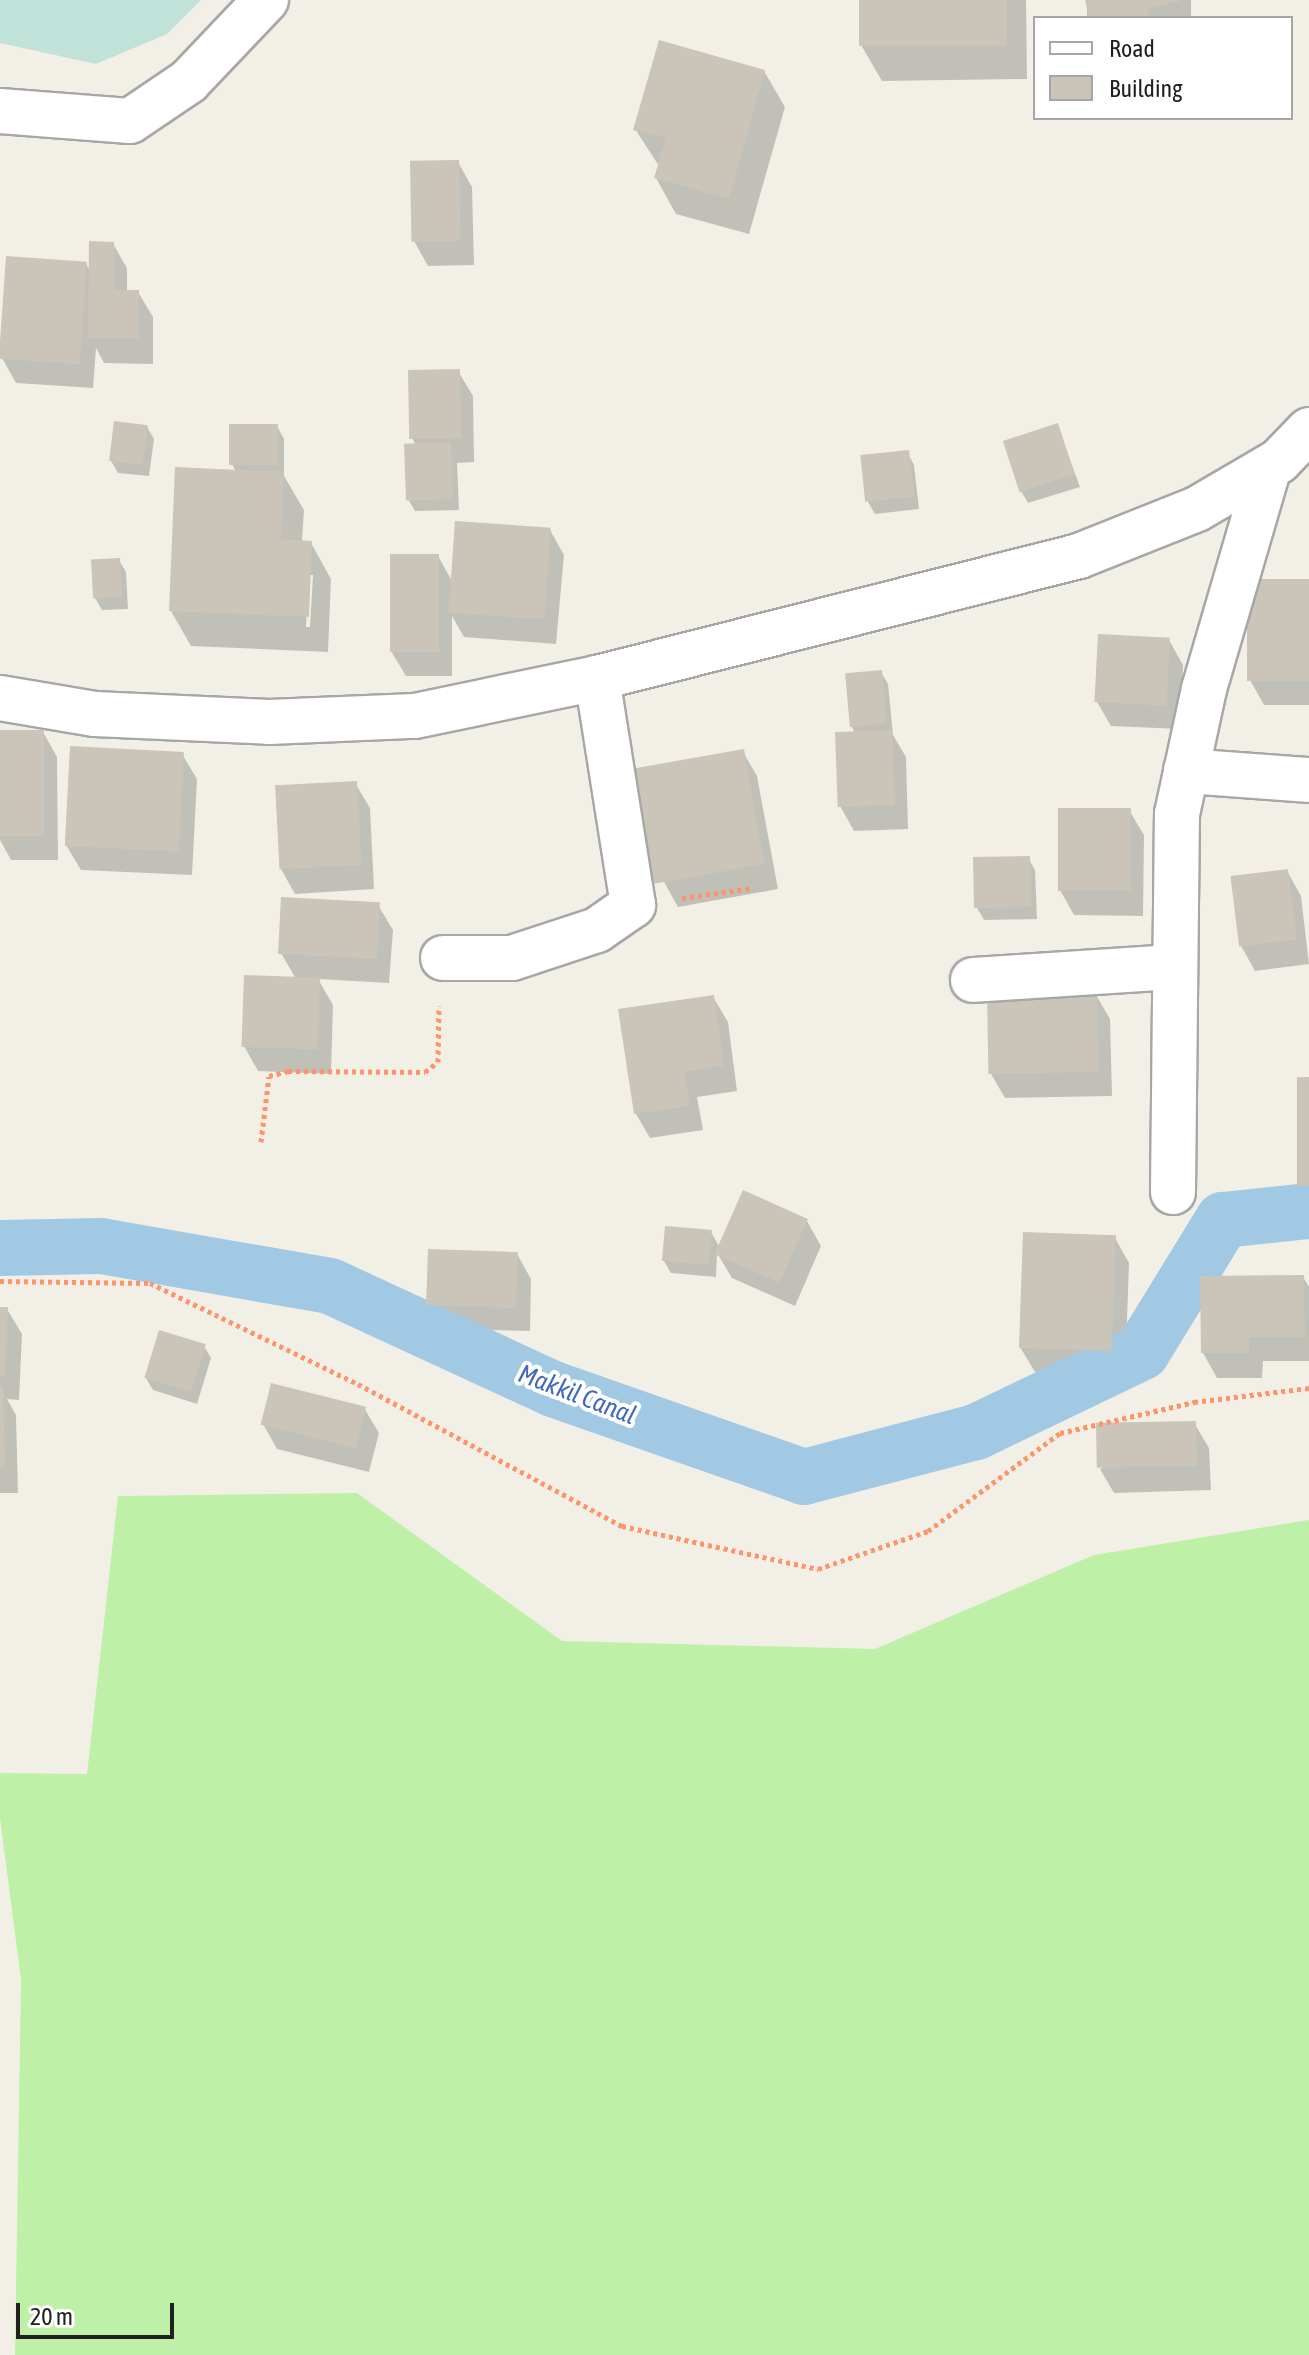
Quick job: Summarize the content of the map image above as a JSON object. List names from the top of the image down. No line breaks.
{"water":["Makkil Canal"],"legend":["Road","Building"],"scale_bar":"20 m"}
